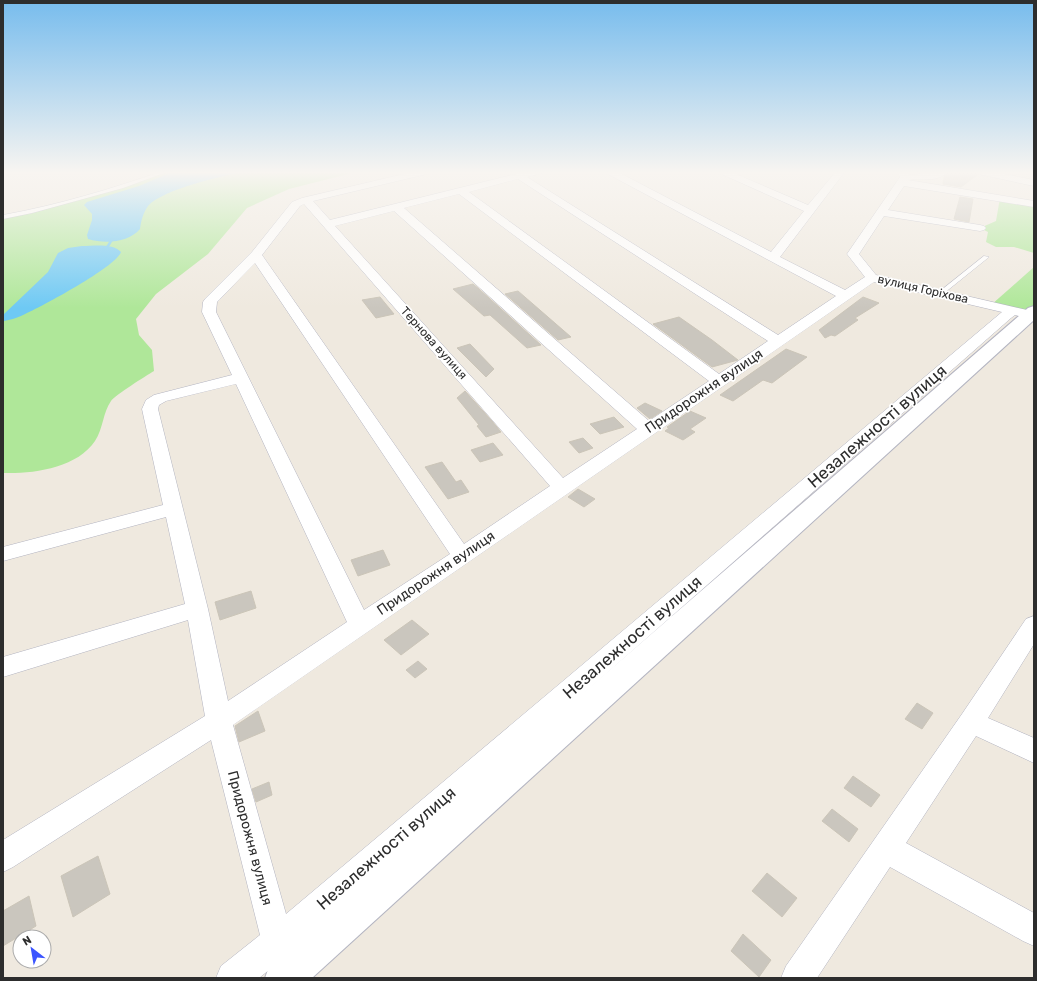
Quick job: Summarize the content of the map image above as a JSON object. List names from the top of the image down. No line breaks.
{"streets":{"street":["вулиця Горіхова","Тернова вулиця","Придорожня вулиця","Незалежності вулиця"]},"crossings":[["вулиця Горіхова","Придорожня вулиця"],["вулиця Горіхова","Незалежності вулиця"],["Тернова вулиця","Придорожня вулиця"],["Придорожня вулиця","Незалежності вулиця"]],"north":"top left"}
